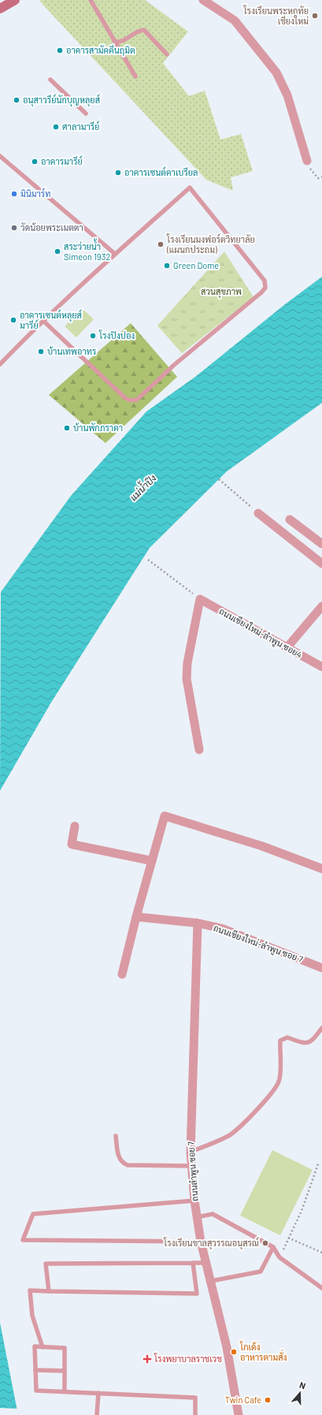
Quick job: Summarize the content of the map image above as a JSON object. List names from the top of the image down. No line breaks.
{"streets":{"street":["ถนนเชียงใหม่-ลำพูน ซอย4","ถนนเชียงใหม่-ลำพูน ซอย 7","ถนนลำพูน ซอย 7"]},"crossings":[["ถนนเชียงใหม่-ลำพูน ซอย 7","ถนนลำพูน ซอย 7"]],"water":["แม่น้ำปิง"],"parks":["สวนสุขภาพ"],"places":{"other":["โรงเรียนพระหฤทัย เชียงใหม่","อาคารสามัคคีนฤมิต","อนุสาวรีย์นักบุญหลุยส์","ศาลามารีย์","อาคารมารีย์","อาคารเซนต์คาเบรียล","มินิมาร์ท","วัดน้อยพระเมตตา","โรงเรียนมงฟอร์ตวิทยาลัย (แผนกประถม)","สระว่ายน้ำ Simeon 1932","Green Dome","อาคารเซนต์หลุยส์ มารีย์","โรงปิงปอง","บ้านเทพอาทร","บ้านพักภราดา","โรงเรียนขาลสุวรรณอนุสรณ์","โกเด้ง อาหารตามสั่ง","Twin Cafe"],"health":["โรงพยาบาลราชเวช"]},"north":"top"}
